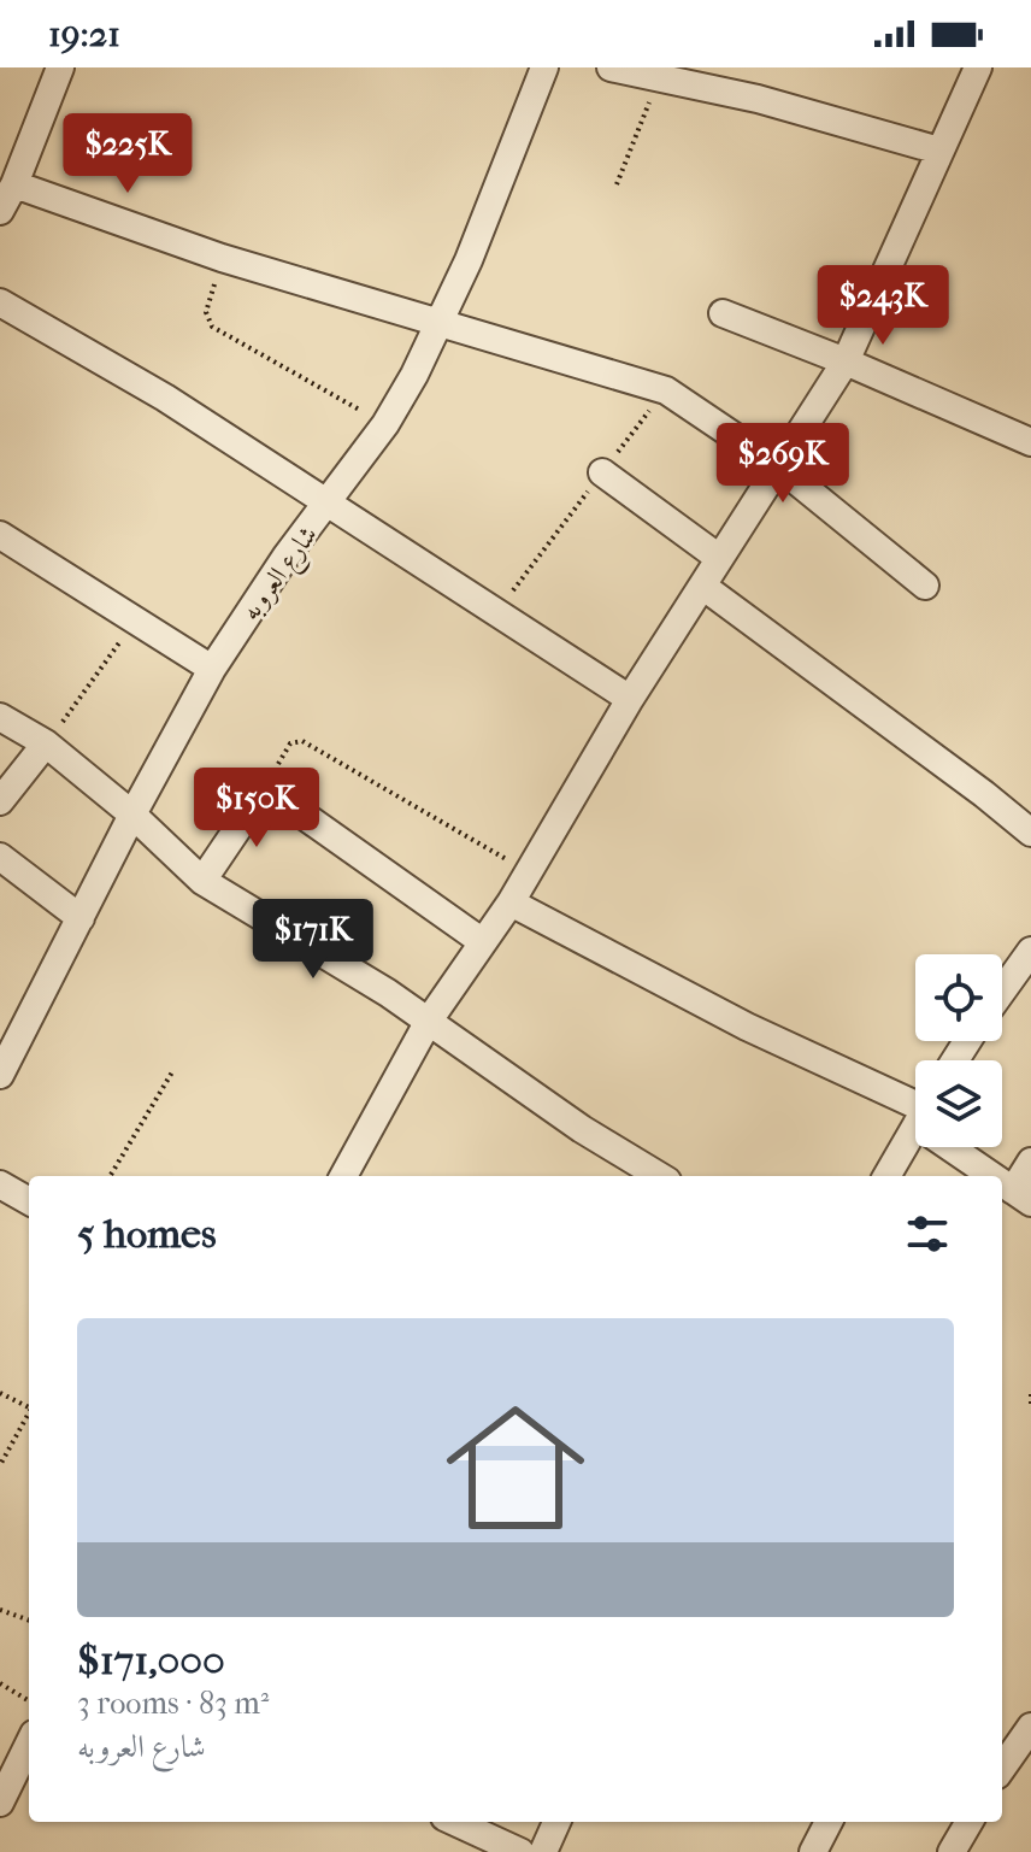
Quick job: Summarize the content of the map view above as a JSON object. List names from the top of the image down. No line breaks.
{"streets":{"street":["شارع العروبه"]},"page":{"status":"19:21","price":["$225K","$243K","$269K","$150K","$171K"],"heading":"5 homes","list":[{"name":"$171,000","note":"3 rooms · 83 m² · شارع العروبه"}]}}
